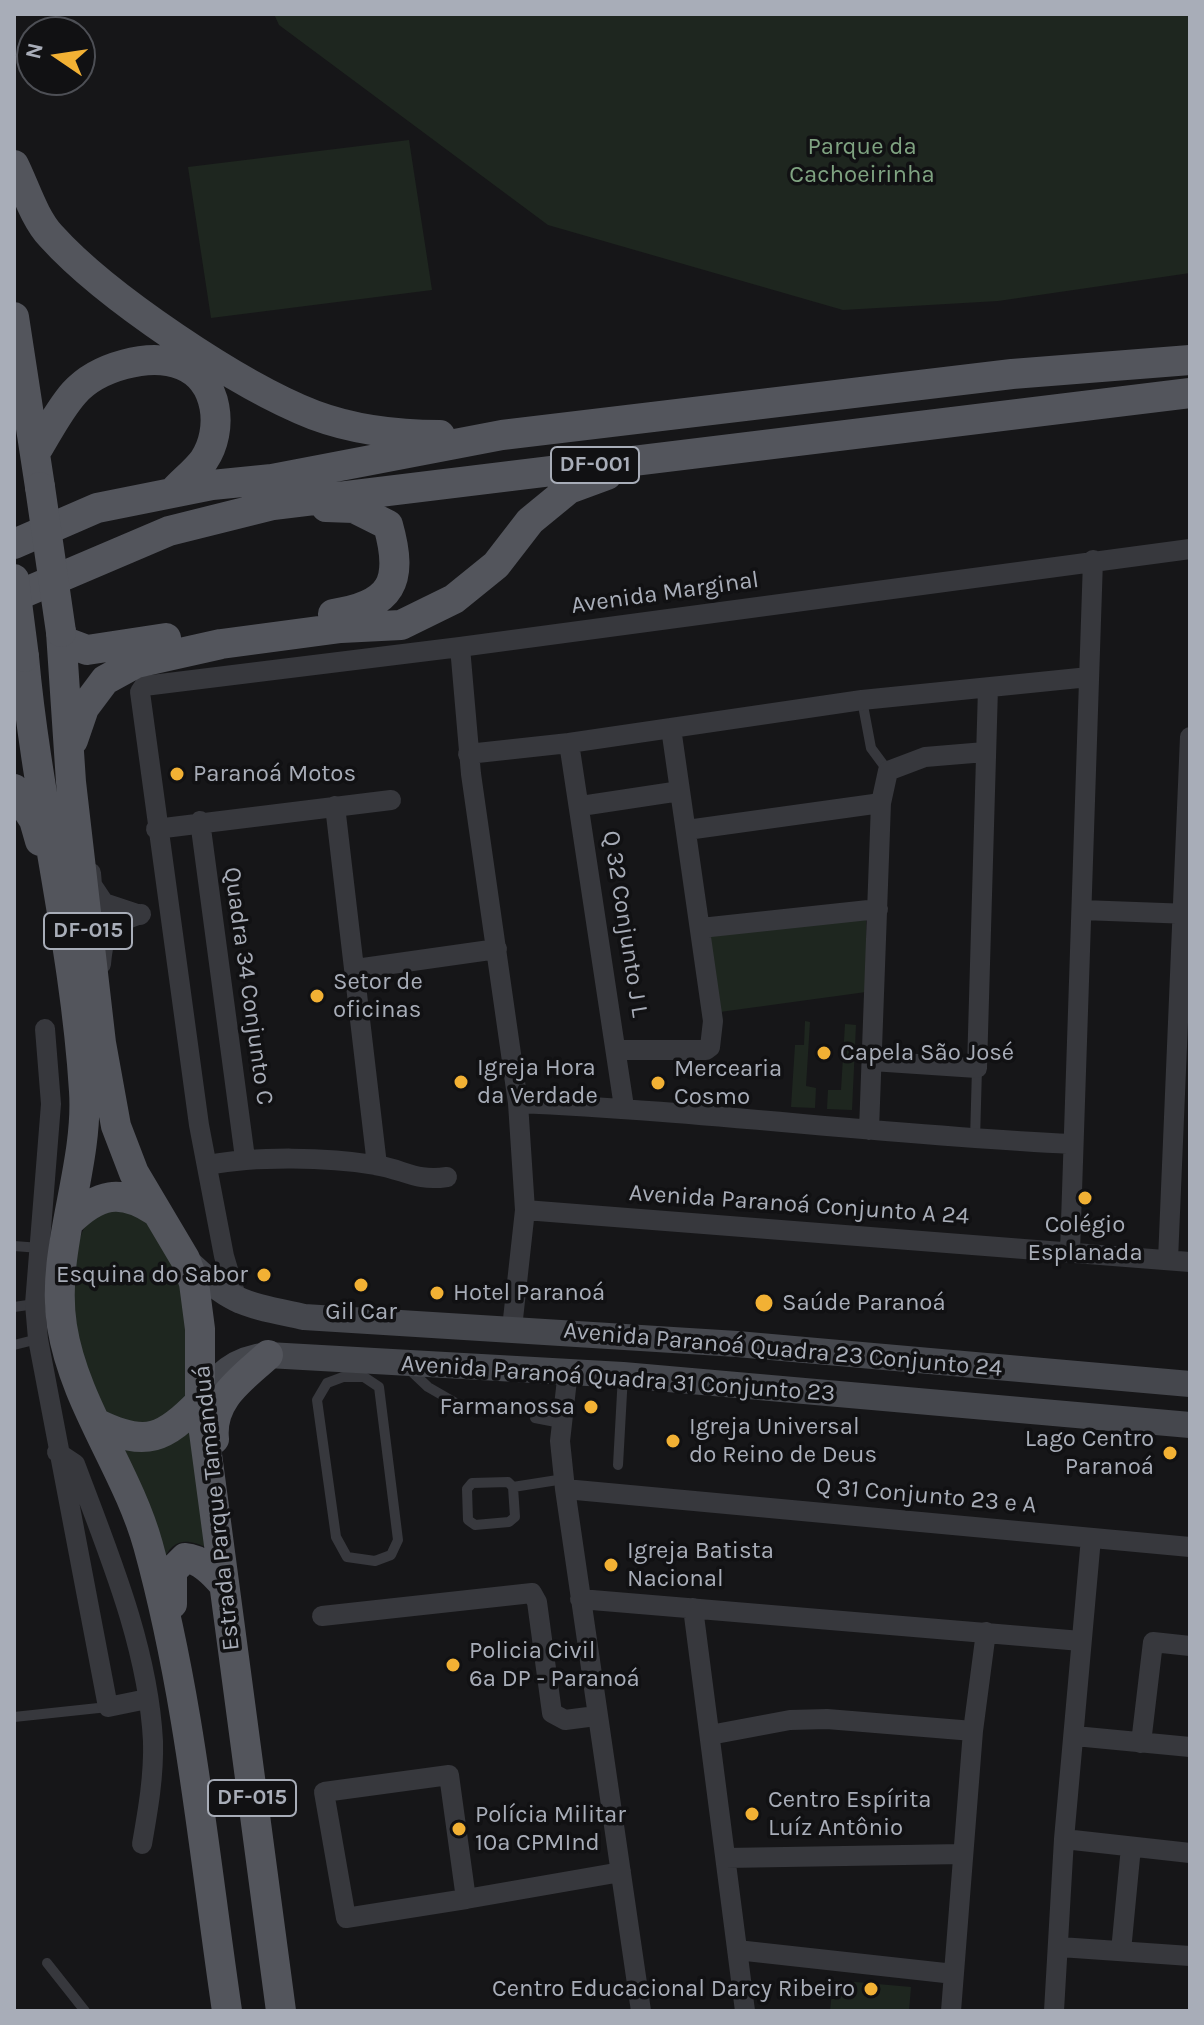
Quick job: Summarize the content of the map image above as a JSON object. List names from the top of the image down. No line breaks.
{"streets":{"main road":["DF-001","DF-015","Estrada Parque Tamanduá"],"street":["Avenida Marginal","Q 32 Conjunto J L","Quadra 34 Conjunto C","Avenida Paranoá Conjunto A 24","Avenida Paranoá Quadra 23 Conjunto 24","Avenida Paranoá Quadra 31 Conjunto 23","Q 31 Conjunto 23 e A"]},"crossings":[["Avenida Paranoá Quadra 31 Conjunto 23","Estrada Parque Tamanduá"]],"parks":["Parque da Cachoeirinha"],"places":["Paranoá Motos","Setor de oficinas","Capela São José","Igreja Hora da Verdade","Mercearia Cosmo","Colégio Esplanada","Esquina do Sabor","Gil Car","Hotel Paranoá","Saúde Paranoá","Farmanossa","Igreja Universal do Reino de Deus","Lago Centro Paranoá","Igreja Batista Nacional","Policia Civil 6a DP - Paranoá","Centro Espírita Luíz Antônio","Polícia Militar 10a CPMInd","Centro Educacional Darcy Ribeiro"],"north":"left"}
